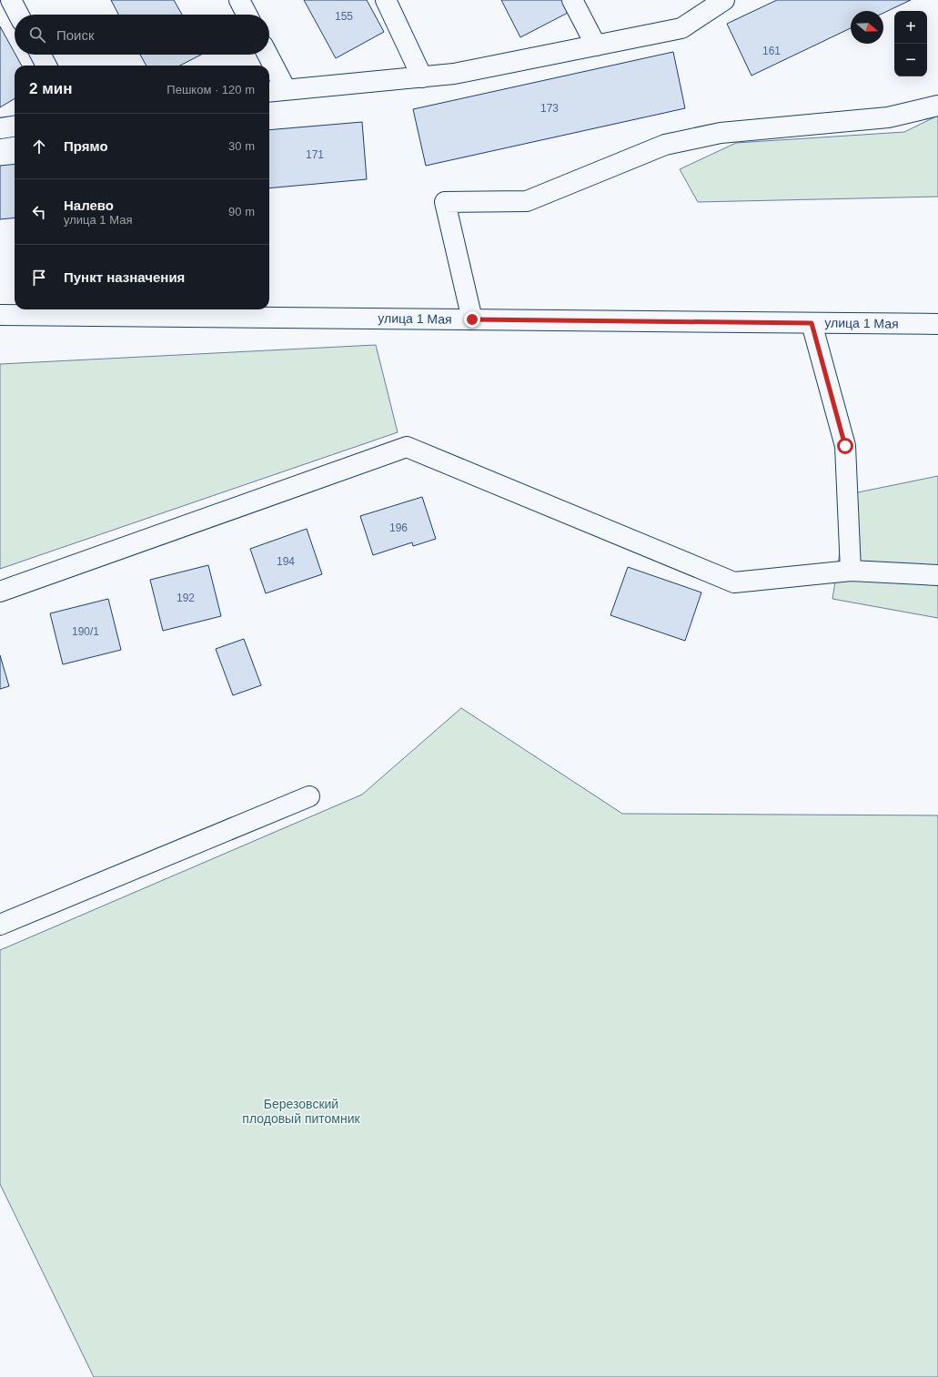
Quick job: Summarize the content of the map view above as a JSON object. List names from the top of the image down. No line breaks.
{"streets":{"street":["улица 1 Мая"]},"parks":["Березовский плодовый питомник"],"house_numbers":["155","161","173","171","196","194","192","190/1"],"north":"right","page":{"map_buttons":["+","−"],"search":"Поиск","heading":["2 мин","Пешком · 120 m"],"list":[["Прямо","30 m"],["Налево","улица 1 Мая","90 m"],"Пункт назначения"]}}
